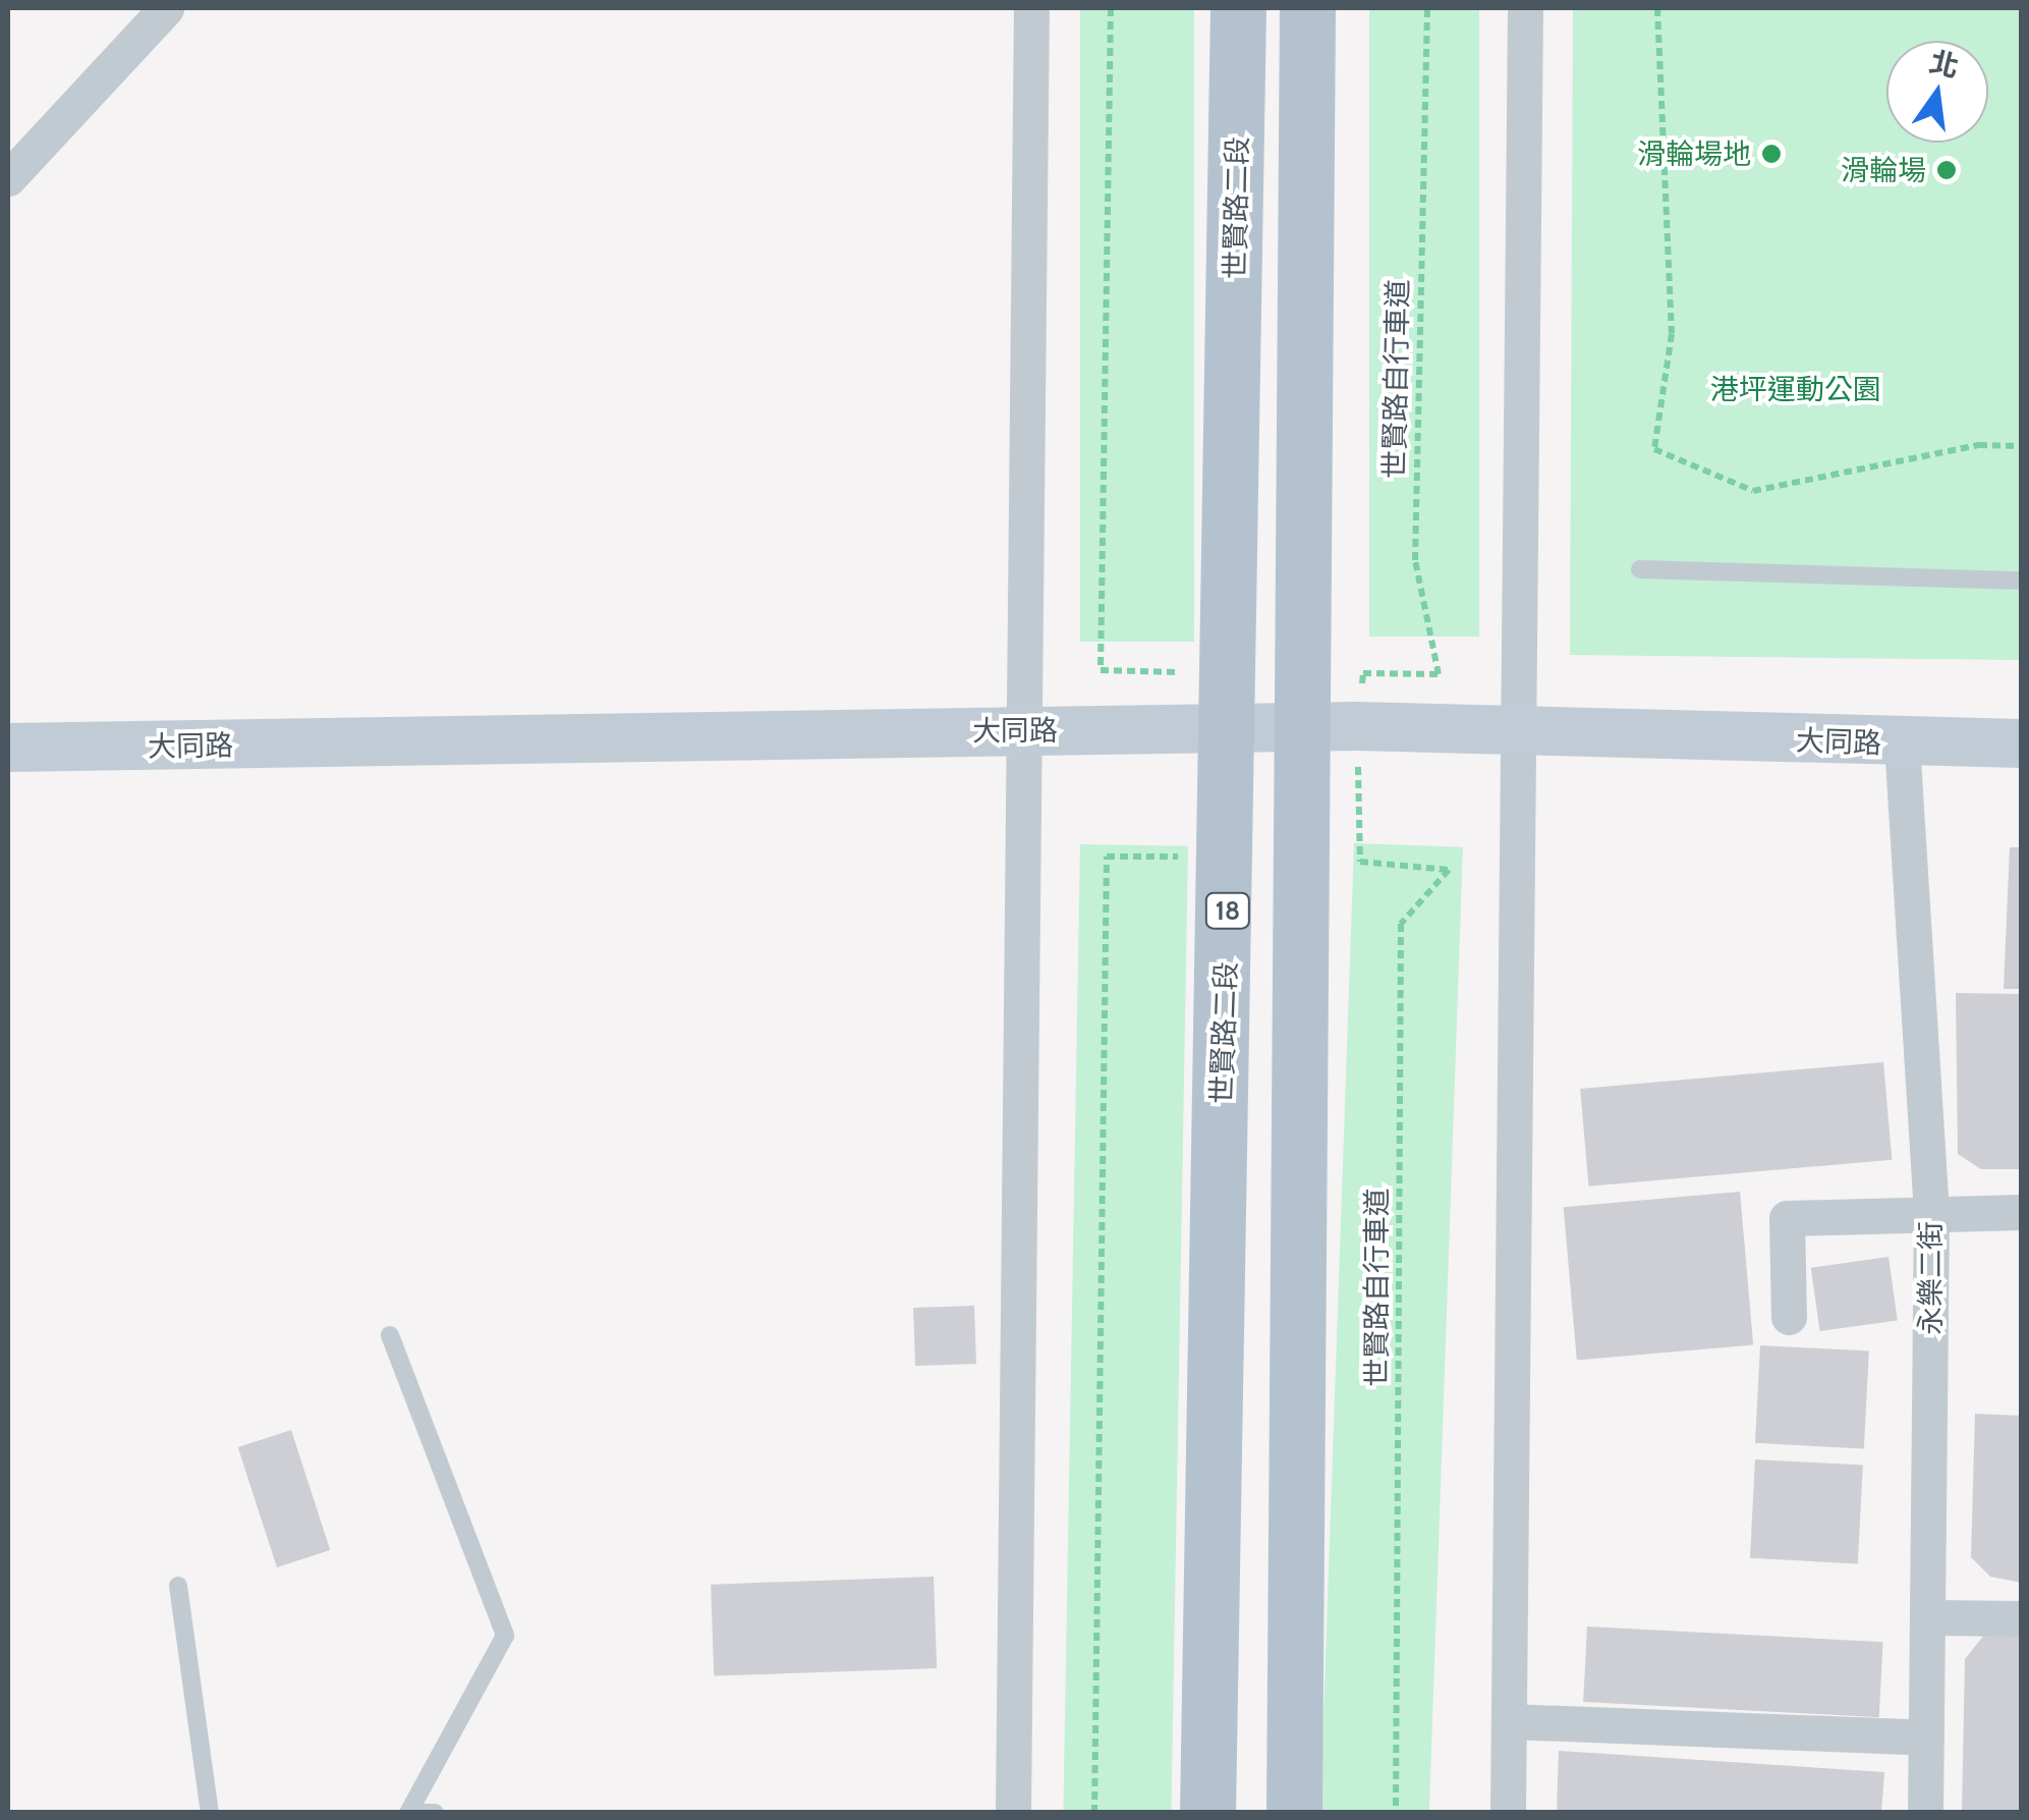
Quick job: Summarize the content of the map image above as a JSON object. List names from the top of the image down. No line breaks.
{"streets":{"main road":["世賢路二段","18"],"street":["大同路","永樂二街"],"path":["世賢路自行車道"]},"crossings":[["世賢路二段","大同路"],["大同路","永樂二街"]],"parks":["港坪運動公園"],"places":["滑輪場地","滑輪場"],"north":"top"}
